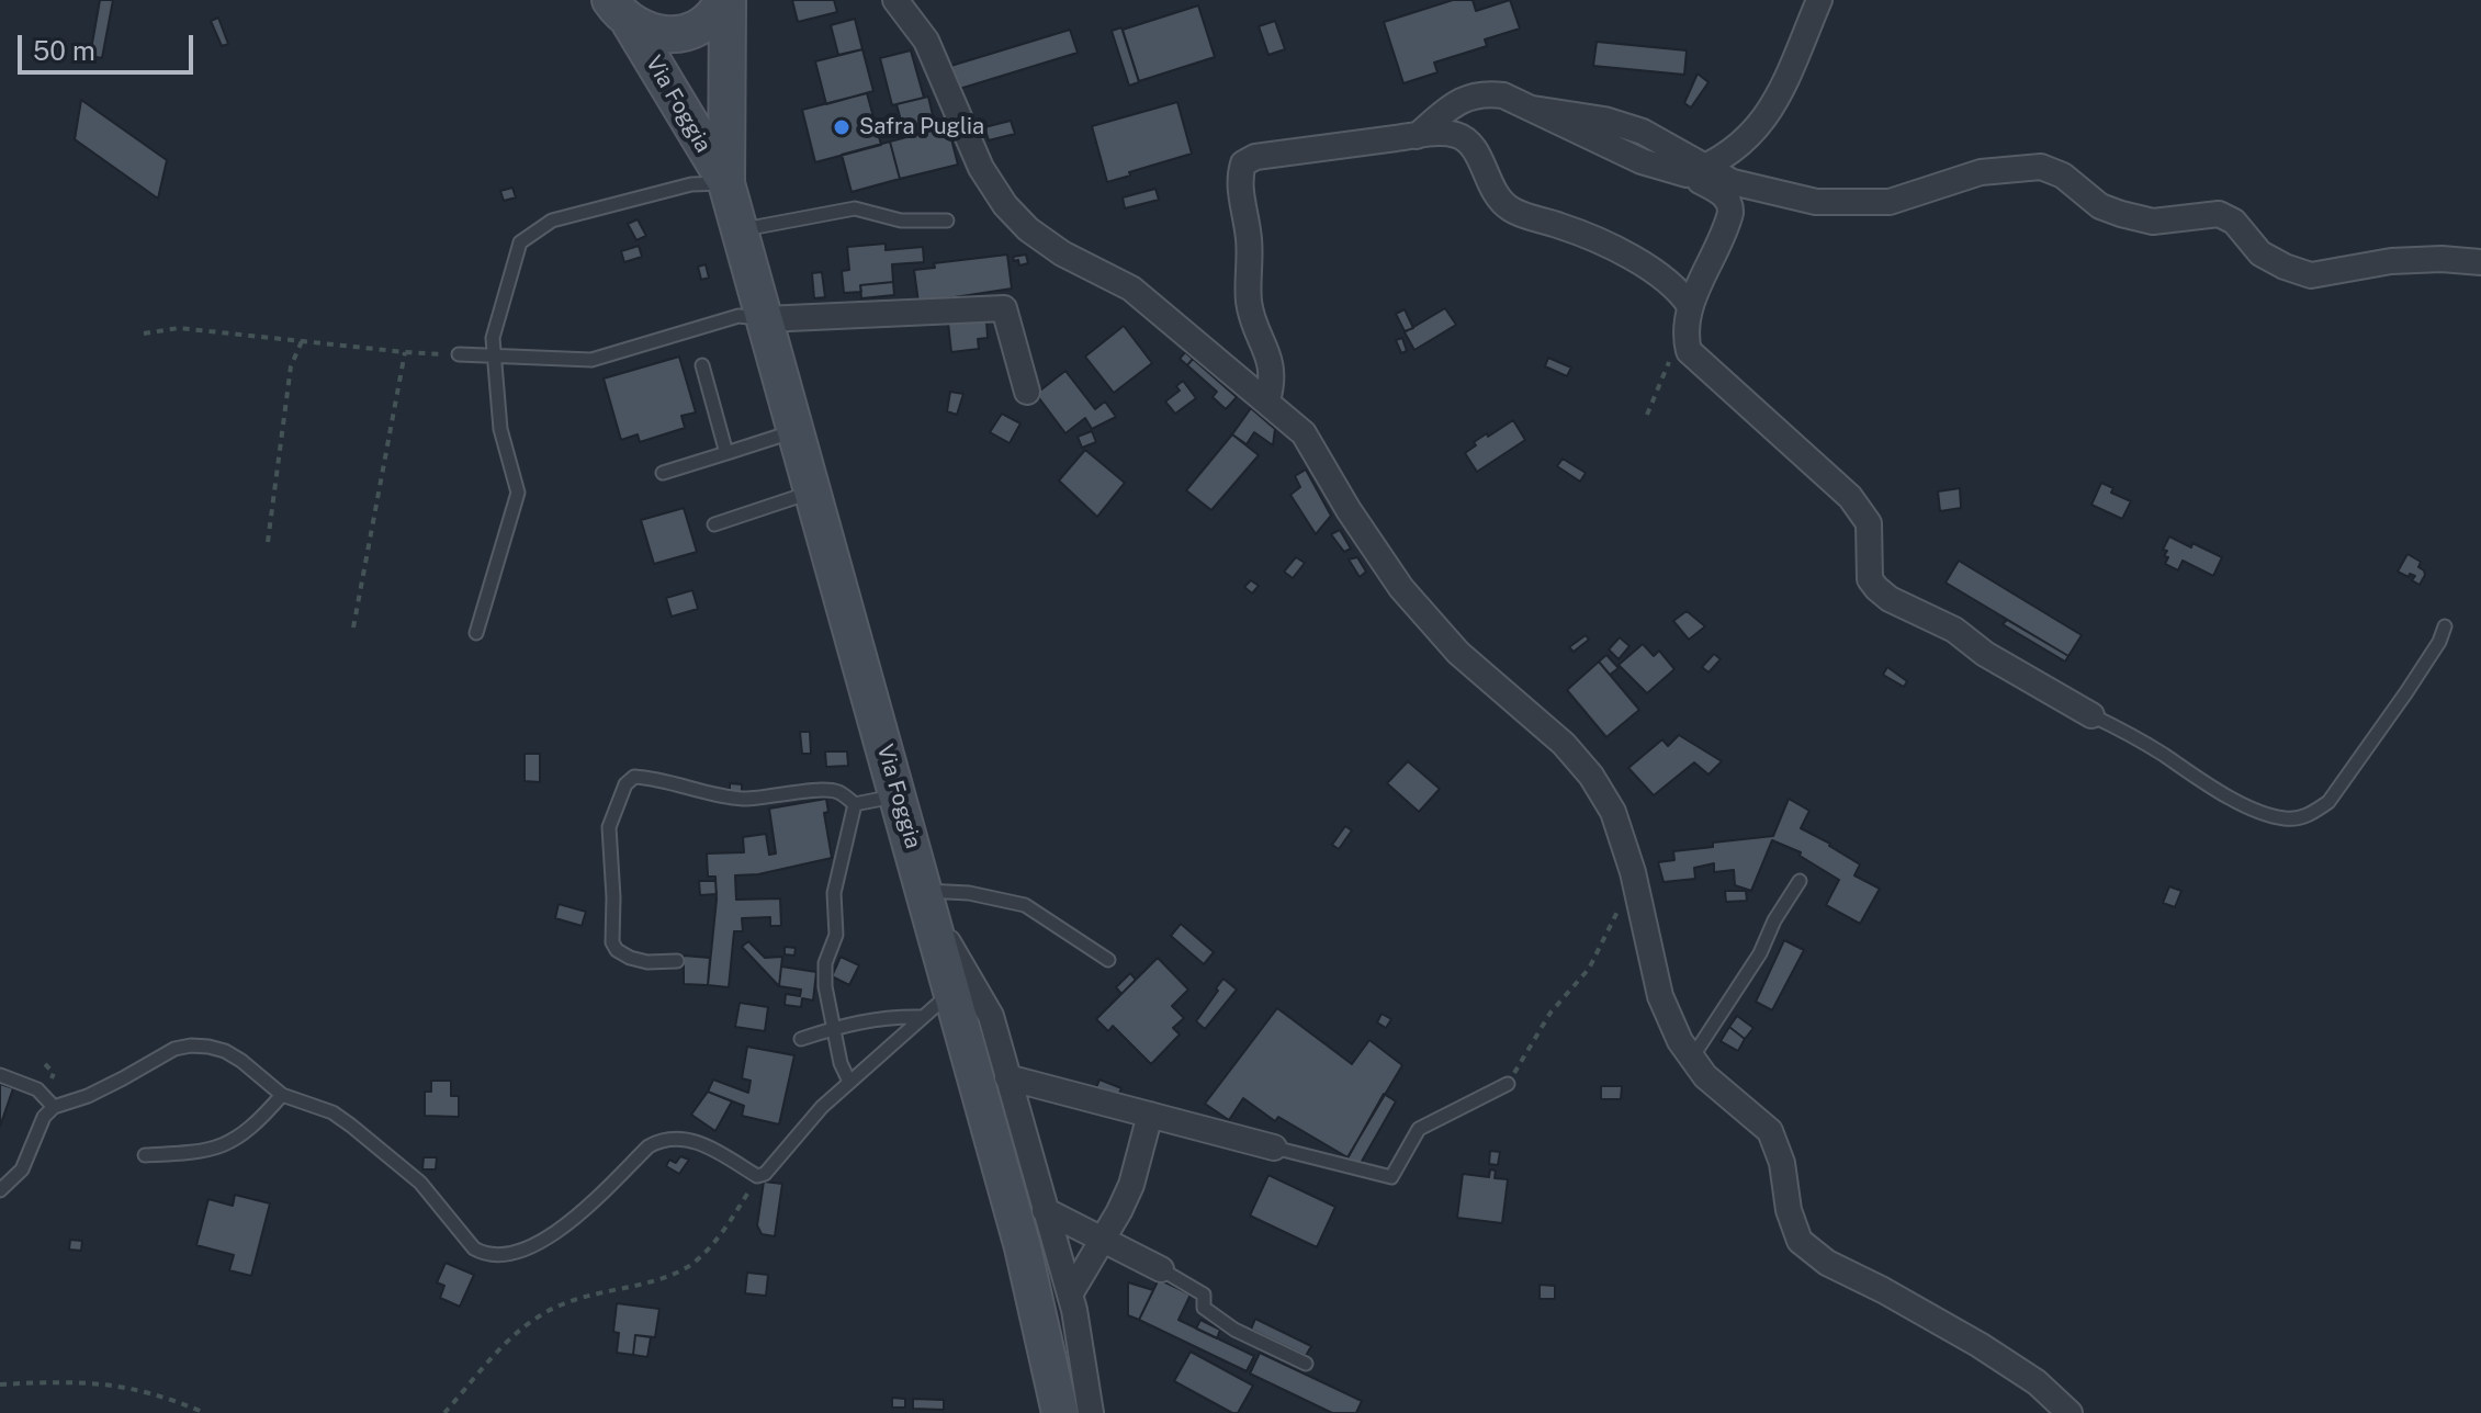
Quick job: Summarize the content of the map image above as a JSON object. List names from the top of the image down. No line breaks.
{"streets":{"main road":["Via Foggia"]},"places":["Safra Puglia"],"scale_bar":"50 m"}
